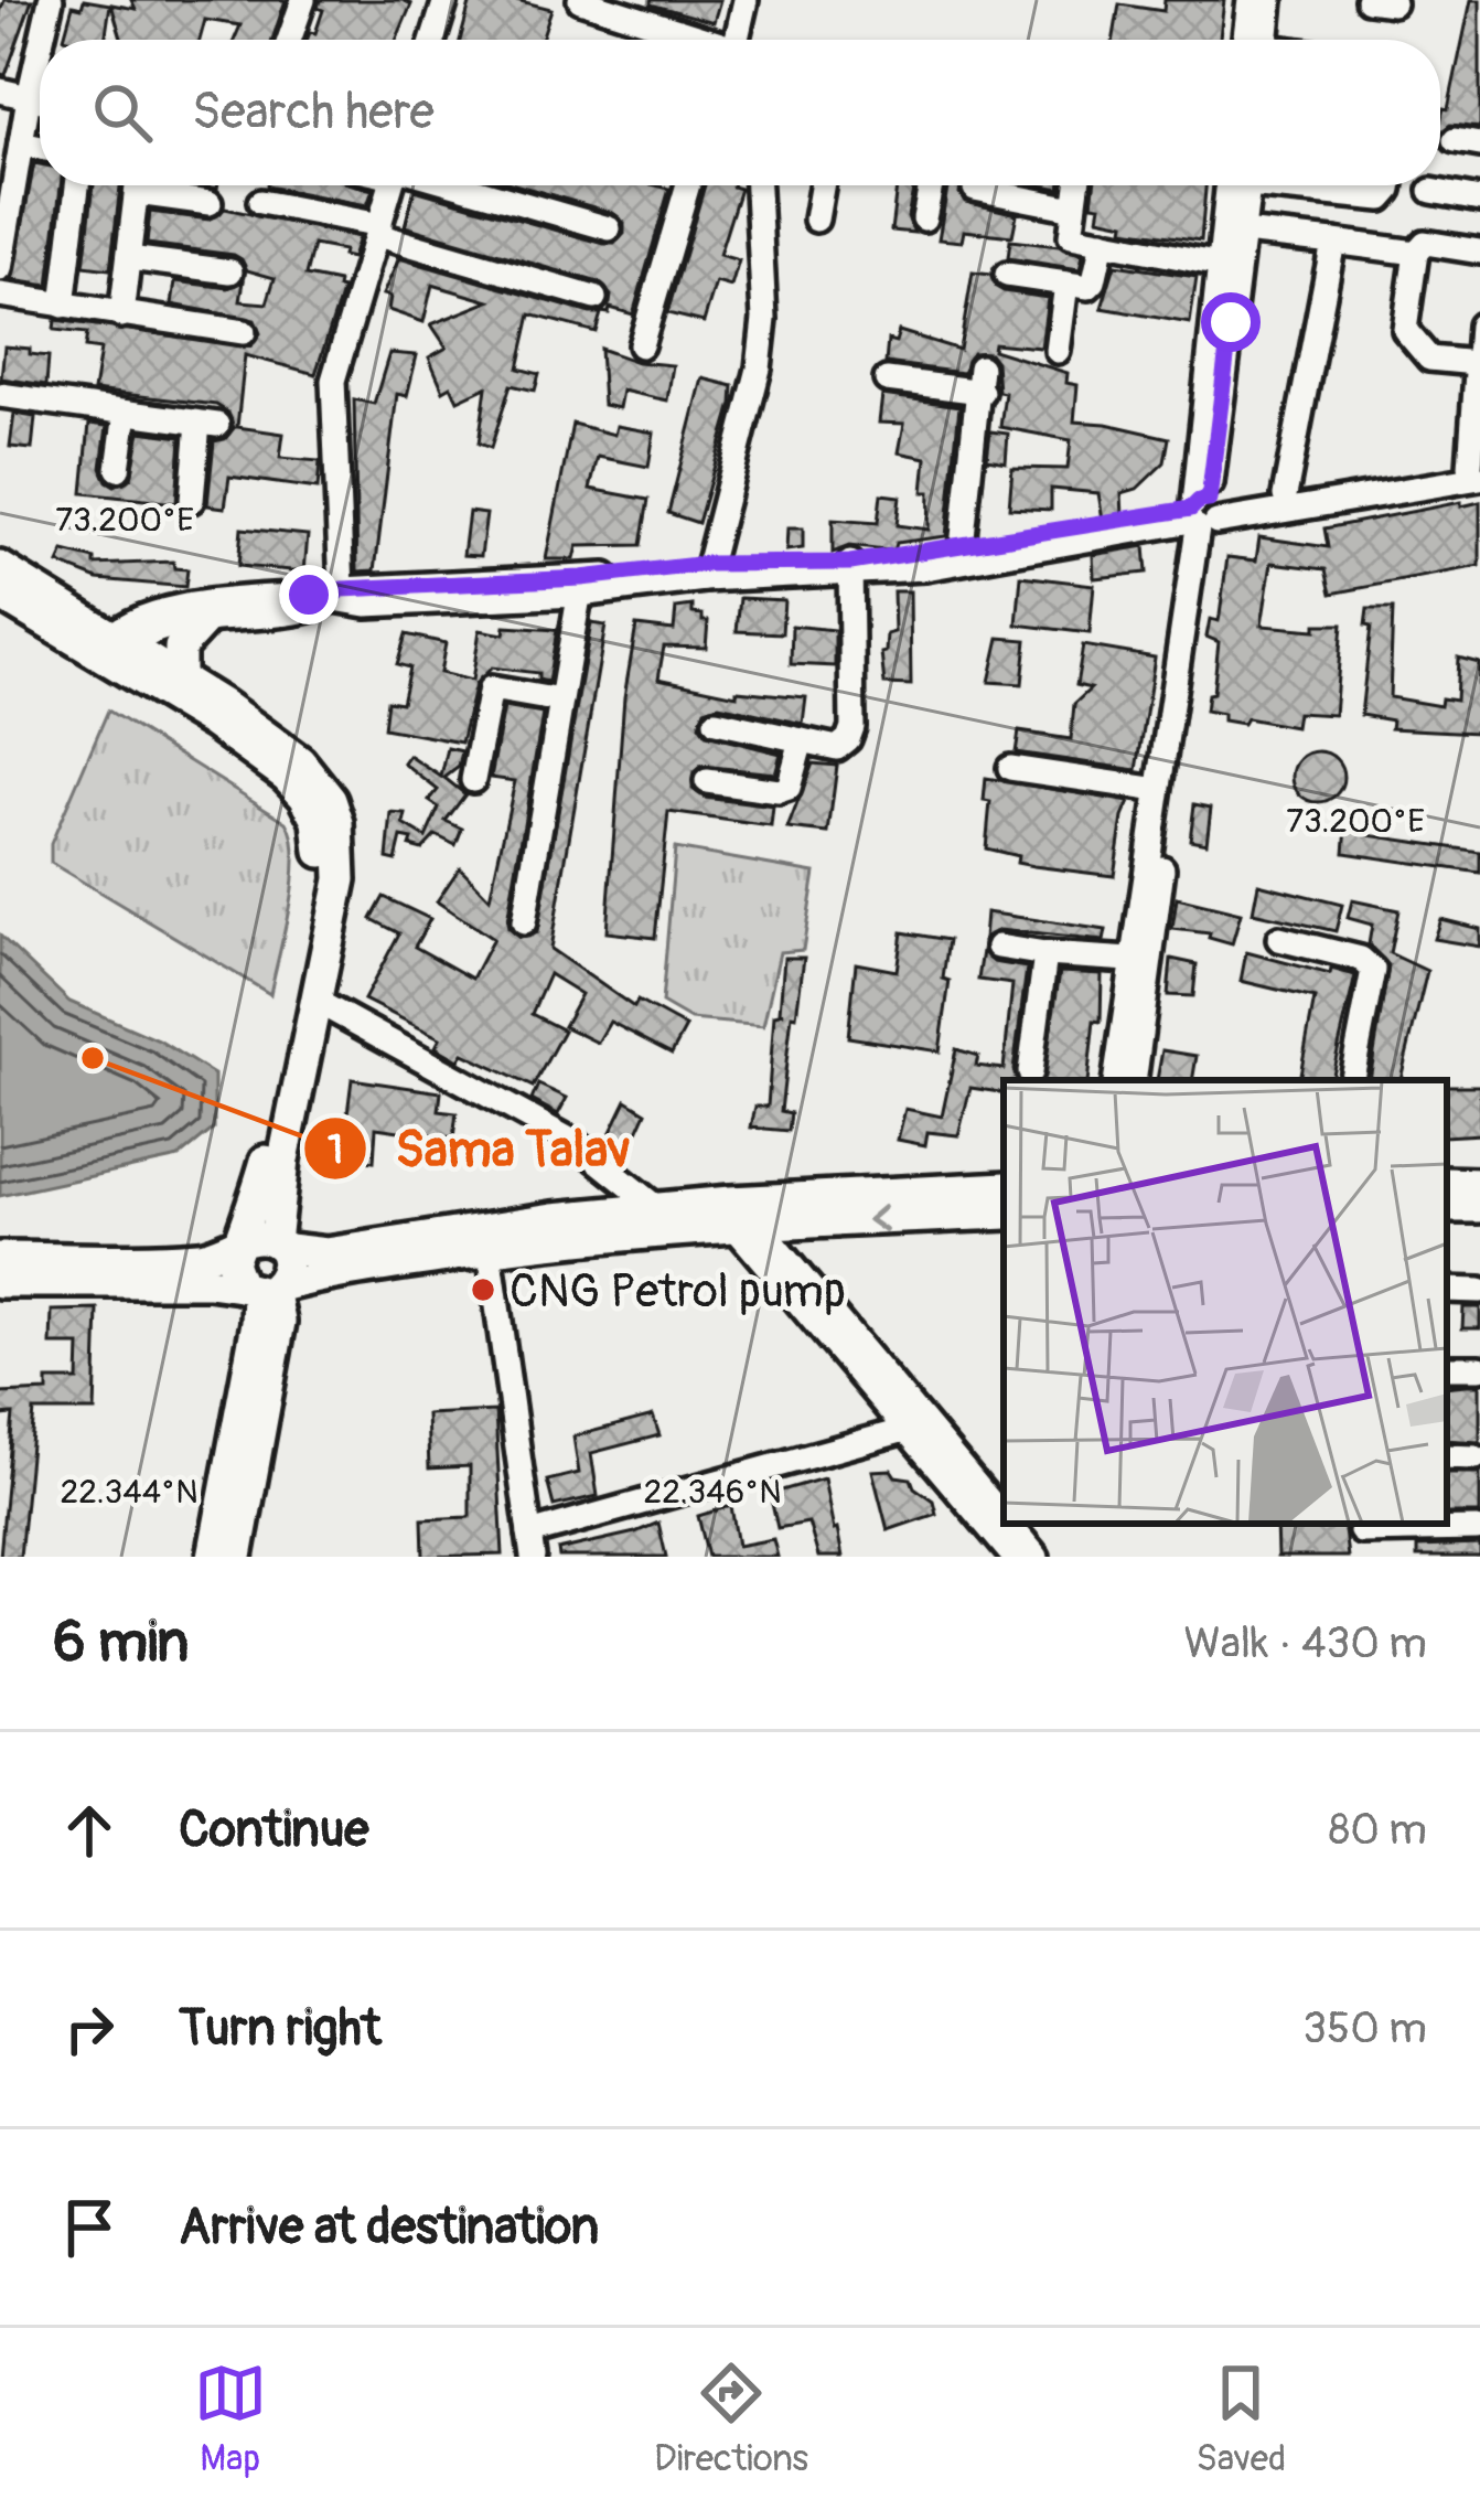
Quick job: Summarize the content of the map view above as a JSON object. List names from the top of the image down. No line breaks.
{"places":["Sama Talav","CNG Petrol pump"],"page":{"search":"Search here","heading":["6 min","Walk · 430 m"],"list":[["Continue","80 m"],["Turn right","350 m"],"Arrive at destination"],"nav":["Map","Directions","Saved"]},"coordinates":["73.200°E","22.344°N","22.346°N"]}
